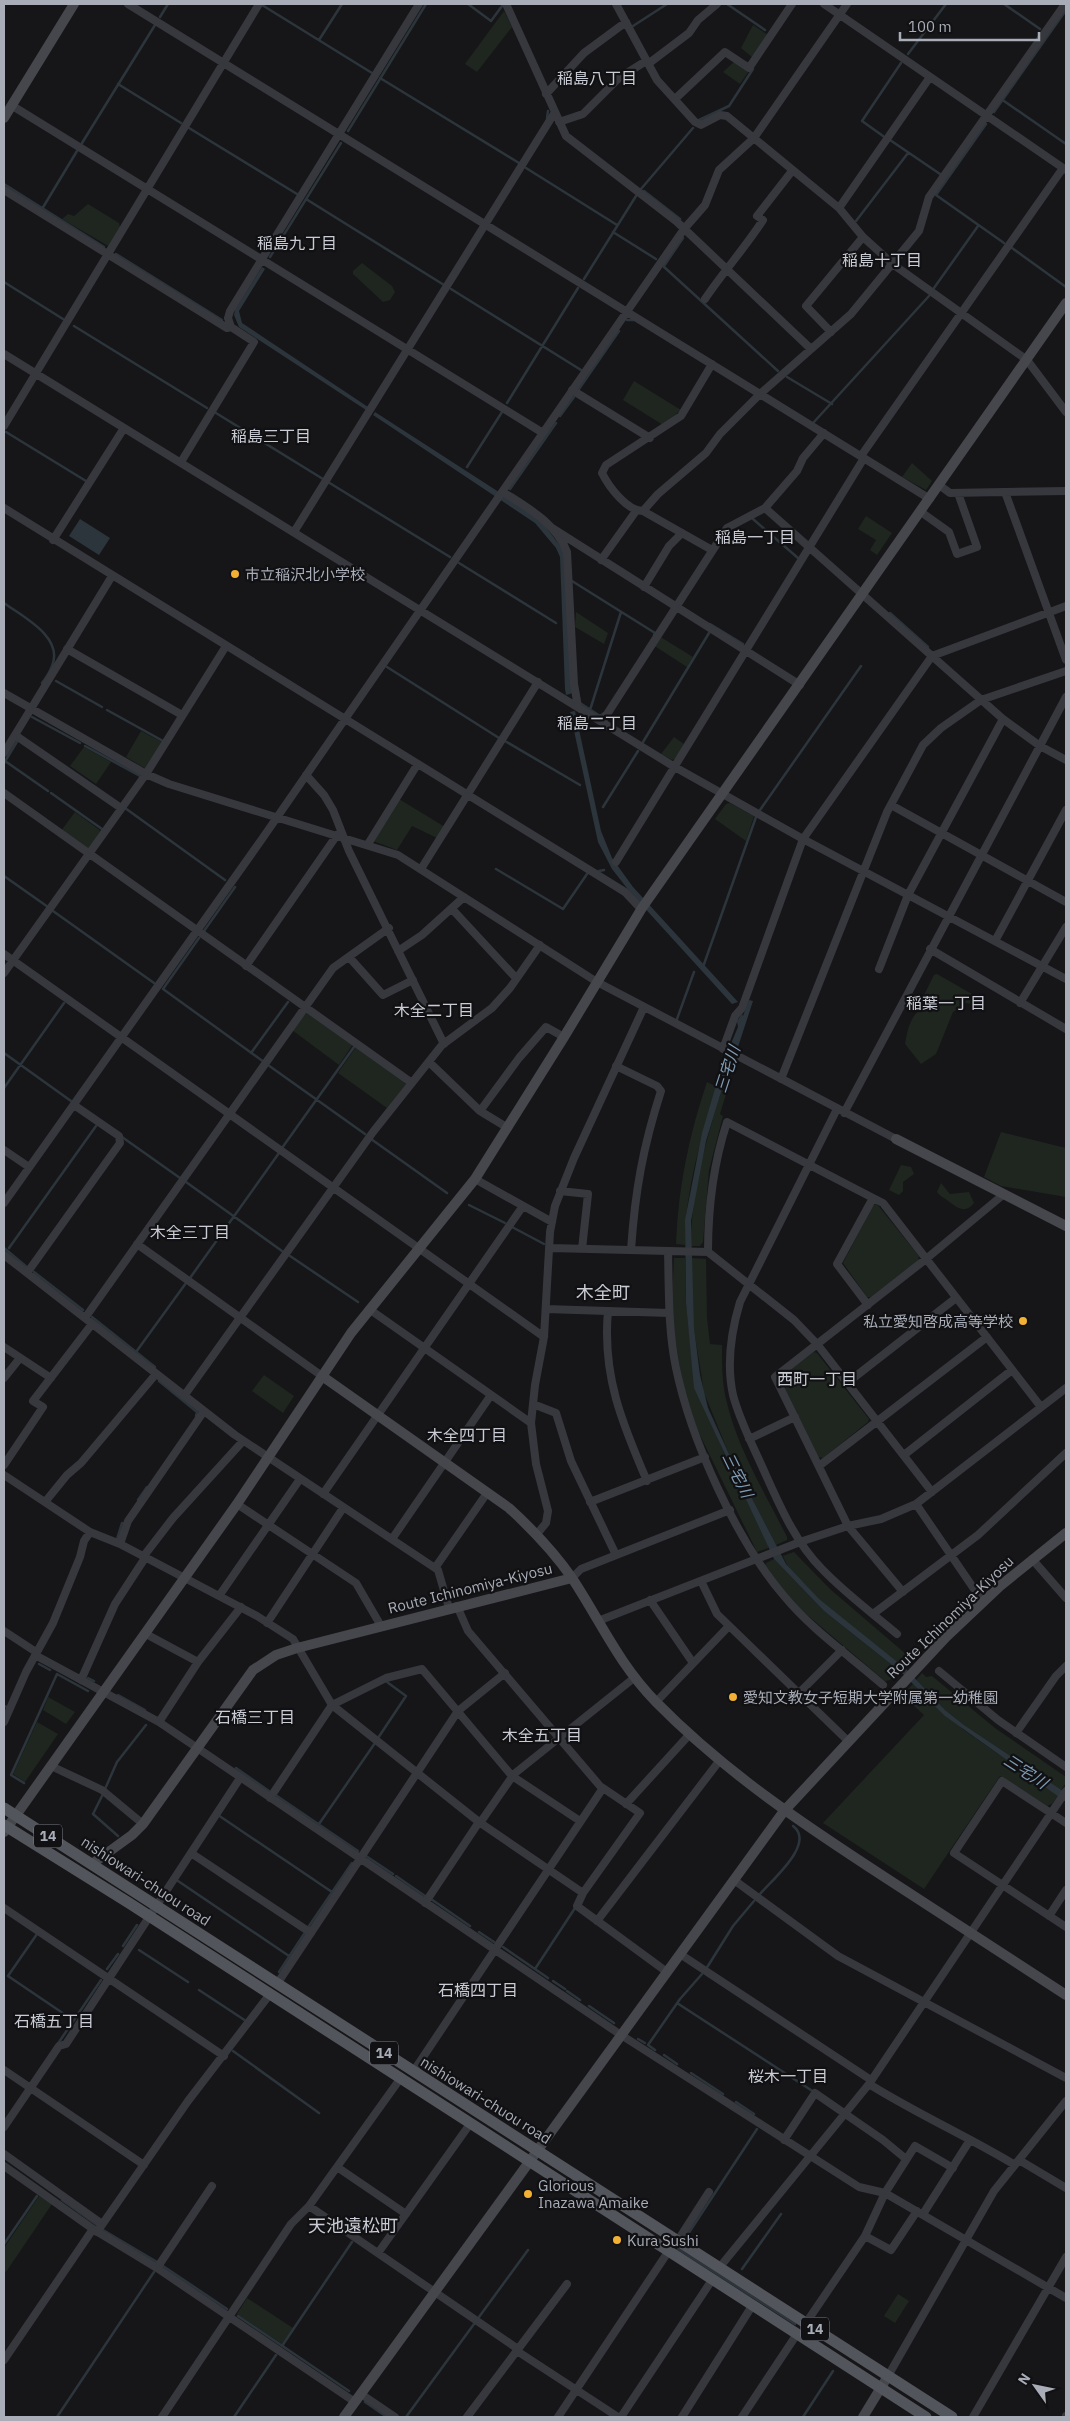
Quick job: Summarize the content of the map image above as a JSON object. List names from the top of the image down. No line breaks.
{"streets":{"main road":["14","nishiowari-chuou road"],"street":["Route Ichinomiya-Kiyosu"]},"crossings":[["Route Ichinomiya-Kiyosu","nishiowari-chuou road"]],"districts":["稲島八丁目","稲島九丁目","稲島十丁目","稲島三丁目","稲島一丁目","稲島二丁目","稲葉一丁目","木全二丁目","木全三丁目","木全町","西町一丁目","木全四丁目","石橋三丁目","木全五丁目","石橋四丁目","石橋五丁目","桜木一丁目","天池遠松町"],"water":["三宅川"],"places":["市立稲沢北小学校","私立愛知啓成高等学校","愛知文教女子短期大学附属第一幼稚園","Glorious Inazawa Amaike","Kura Sushi"],"scale_bar":"100 m","north":"top left"}
